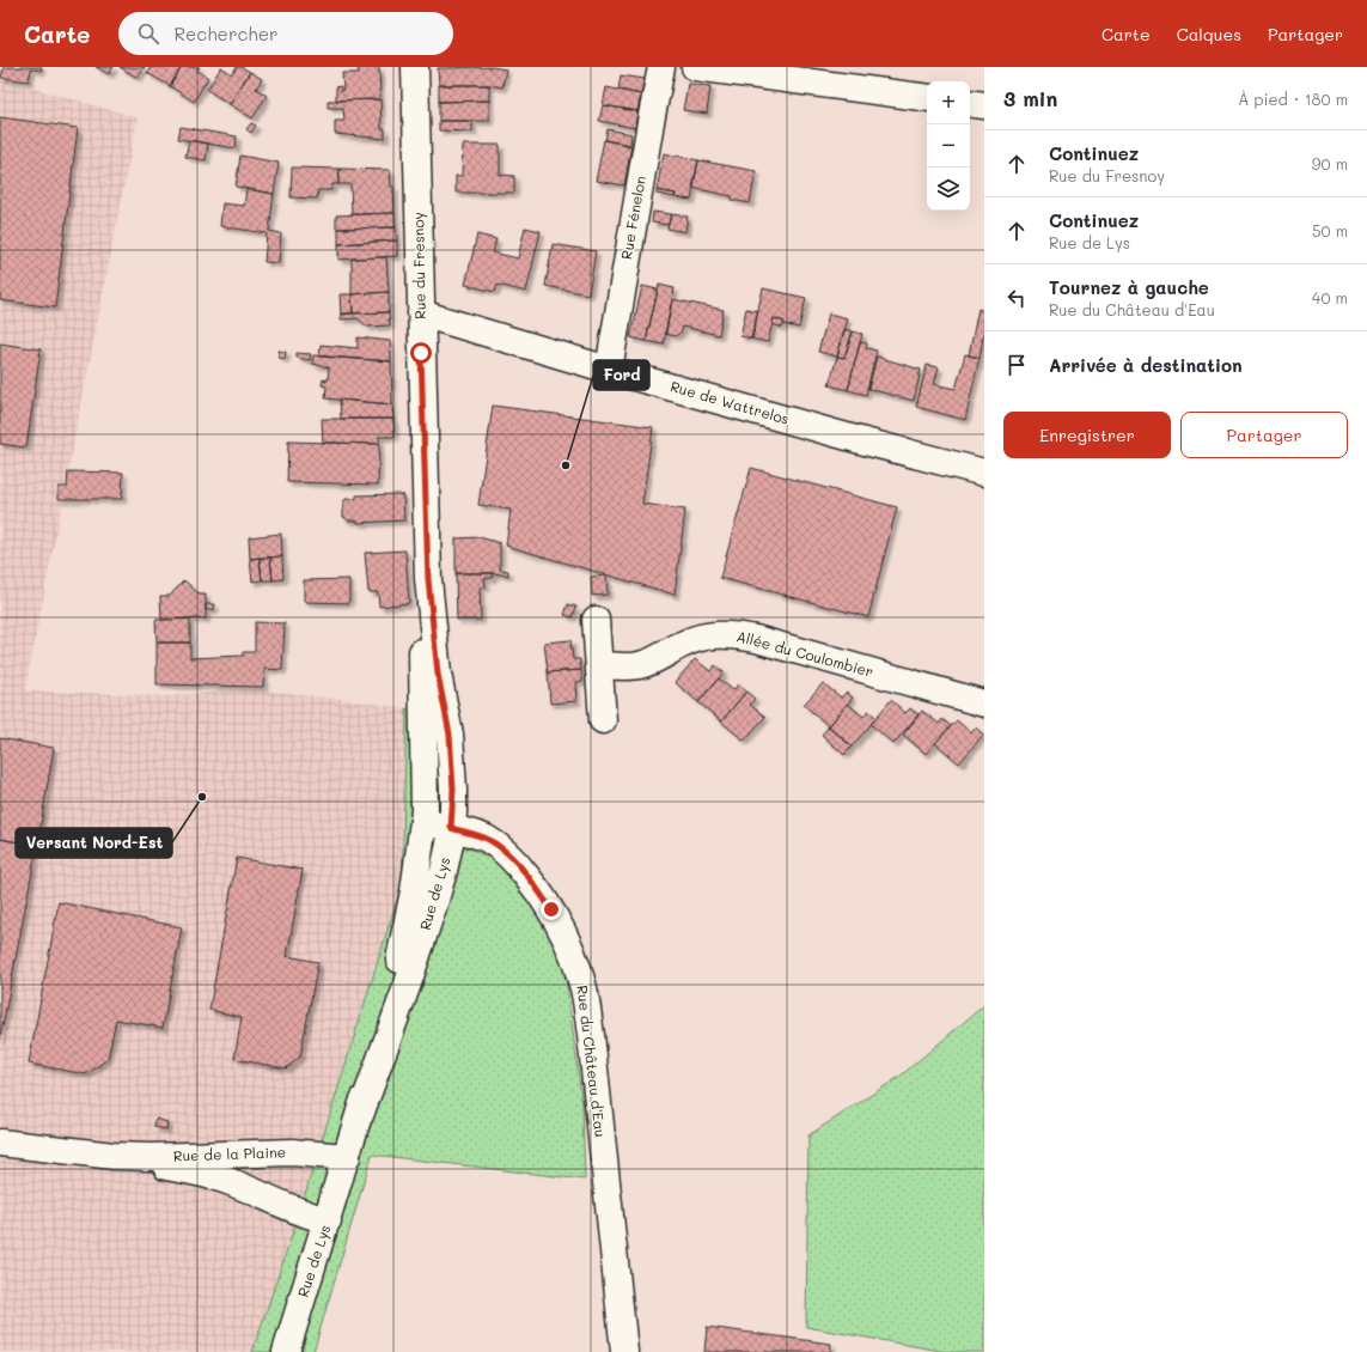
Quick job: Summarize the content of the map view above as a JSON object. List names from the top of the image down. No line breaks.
{"streets":{"street":["Rue Fénelon","Rue du Fresnoy","Rue de Wattrelos","Allée du Coulombier","Rue de Lys","Rue du Château d'Eau","Rue de la Plaine"]},"crossings":[["Rue Fénelon","Rue de Wattrelos"],["Rue du Fresnoy","Rue de Wattrelos"],["Rue du Fresnoy","Rue de Lys"],["Rue de Lys","Rue du Château d'Eau"],["Rue de Lys","Rue de la Plaine"]],"places":["Ford","Versant Nord-Est"],"page":{"header":"Carte","search":"Rechercher","nav":["Carte","Calques","Partager"],"heading":["3 min","À pied · 180 m"],"map_buttons":["+","−"],"list":[["Continuez","Rue du Fresnoy","90 m"],["Continuez","Rue de Lys","50 m"],["Tournez à gauche","Rue du Château d'Eau","40 m"],"Arrivée à destination"],"buttons":["Enregistrer","Partager"]}}
